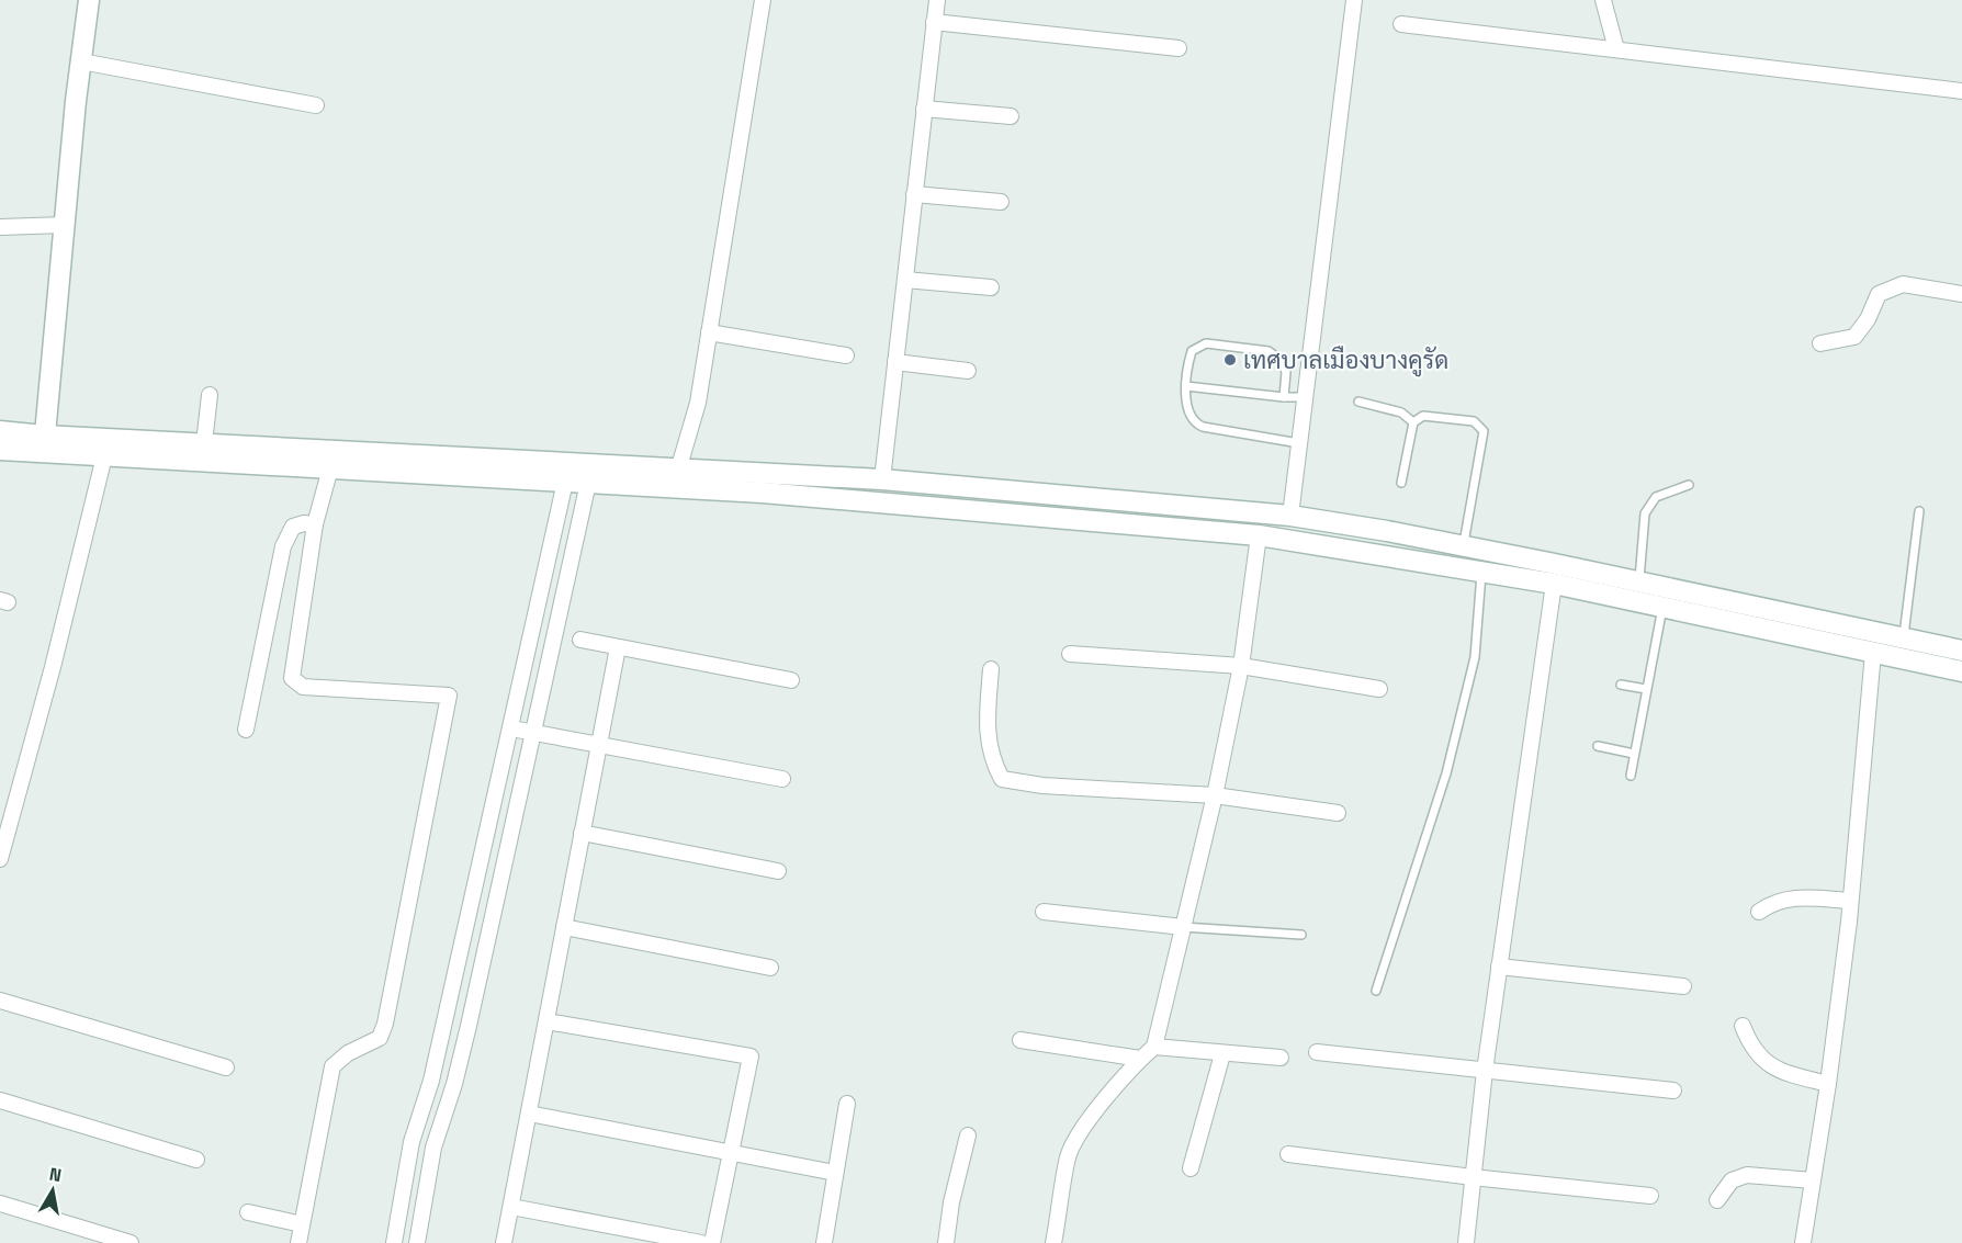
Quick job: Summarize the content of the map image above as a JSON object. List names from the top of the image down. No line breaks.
{"places":["เทศบาลเมืองบางคูรัด"],"north":"top"}
